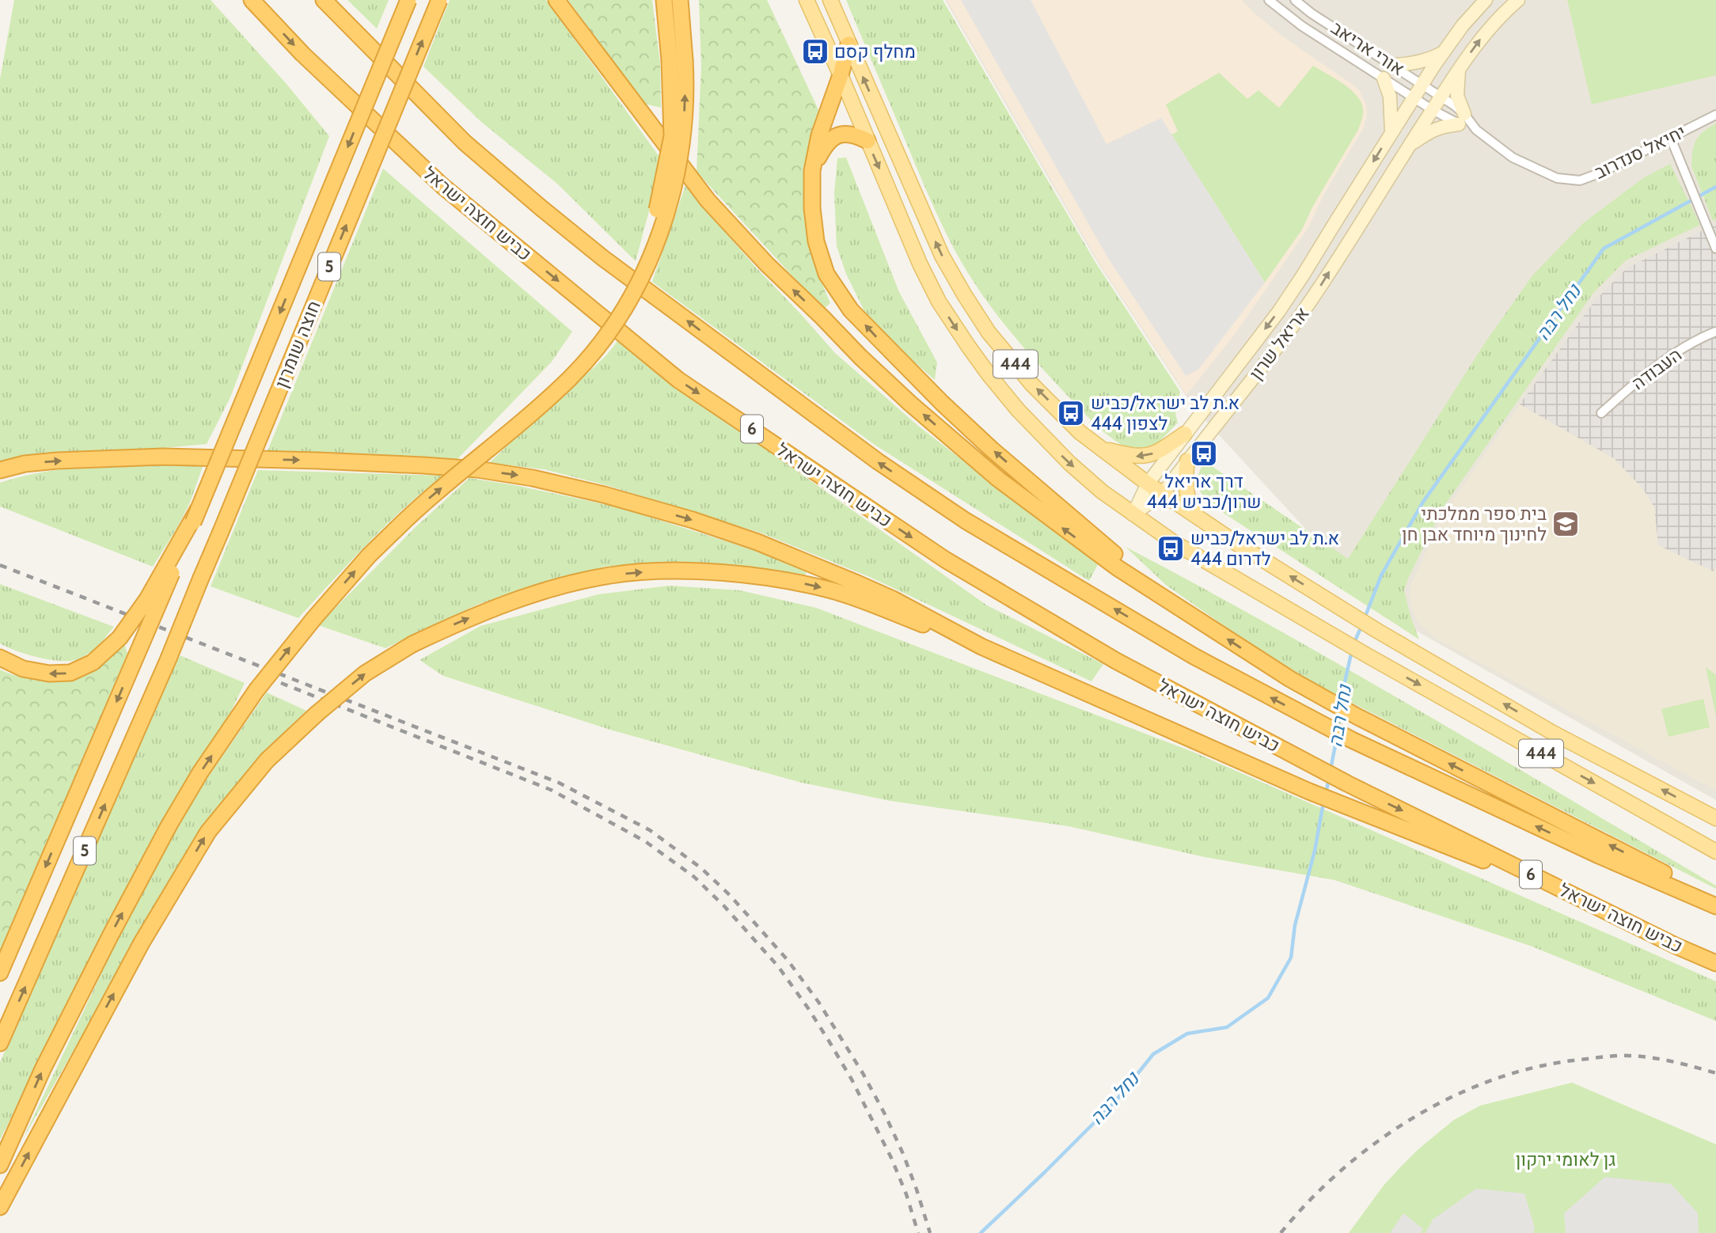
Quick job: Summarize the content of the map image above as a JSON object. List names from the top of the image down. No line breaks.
{"streets":{"highway":["כביש חוצה ישראל","5","חוצה שומרון","6"],"main road":["אריאל שרון","444"],"street":["אורי אריאב","יחיאל סנדרוב","העבודה"]},"crossings":[["אורי אריאב","יחיאל סנדרוב"],["אורי אריאב","אריאל שרון"],["יחיאל סנדרוב","אריאל שרון"],["אריאל שרון","444"]],"water":["נחל רבה"],"parks":["גן לאומי ירקון"],"places":{"bus stop":["מחלף קסם","א.ת לב ישראל/כביש 444 לצפון","דרך אריאל שרון/כביש 444","א.ת לב ישראל/כביש 444 לדרום"],"school or university":["בית ספר ממלכתי לחינוך מיוחד אבן חן"]}}
